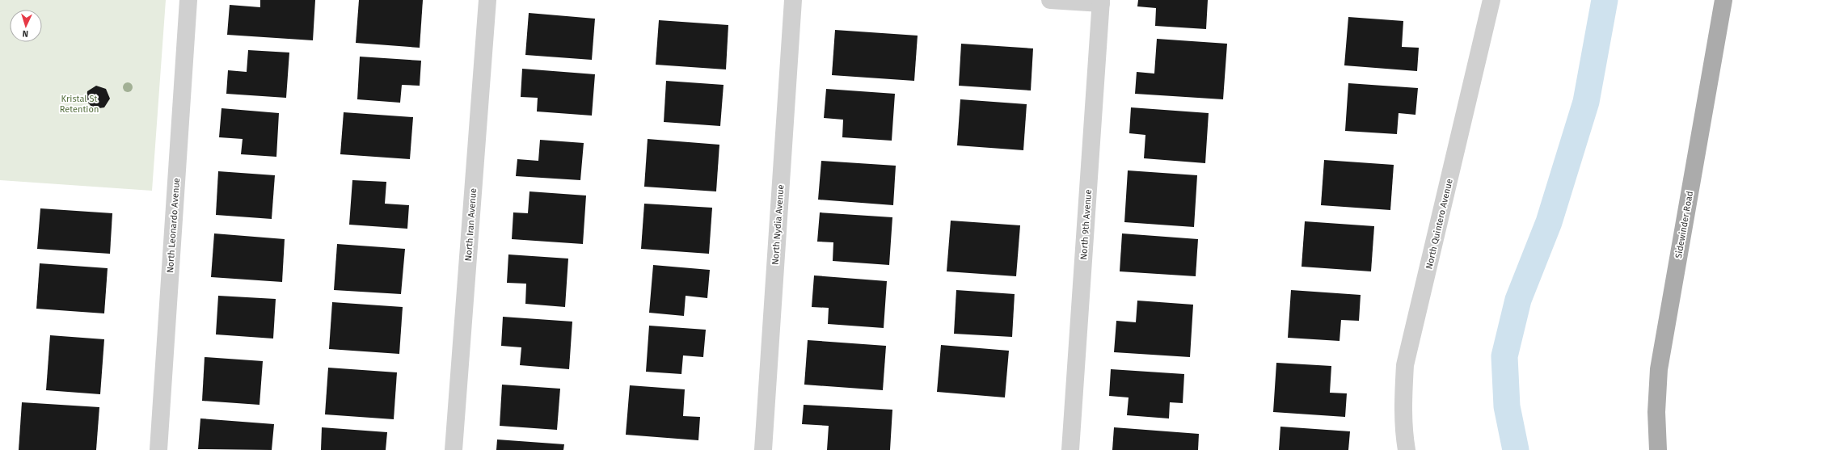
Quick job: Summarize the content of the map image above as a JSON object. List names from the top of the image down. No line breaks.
{"streets":{"main road":["Sidewinder Road"],"street":["North Quintero Avenue","North Iran Avenue","North Nydia Avenue","North 9th Avenue","North Leonardo Avenue"]},"parks":["Kristal St Retention"],"north":"bottom"}
